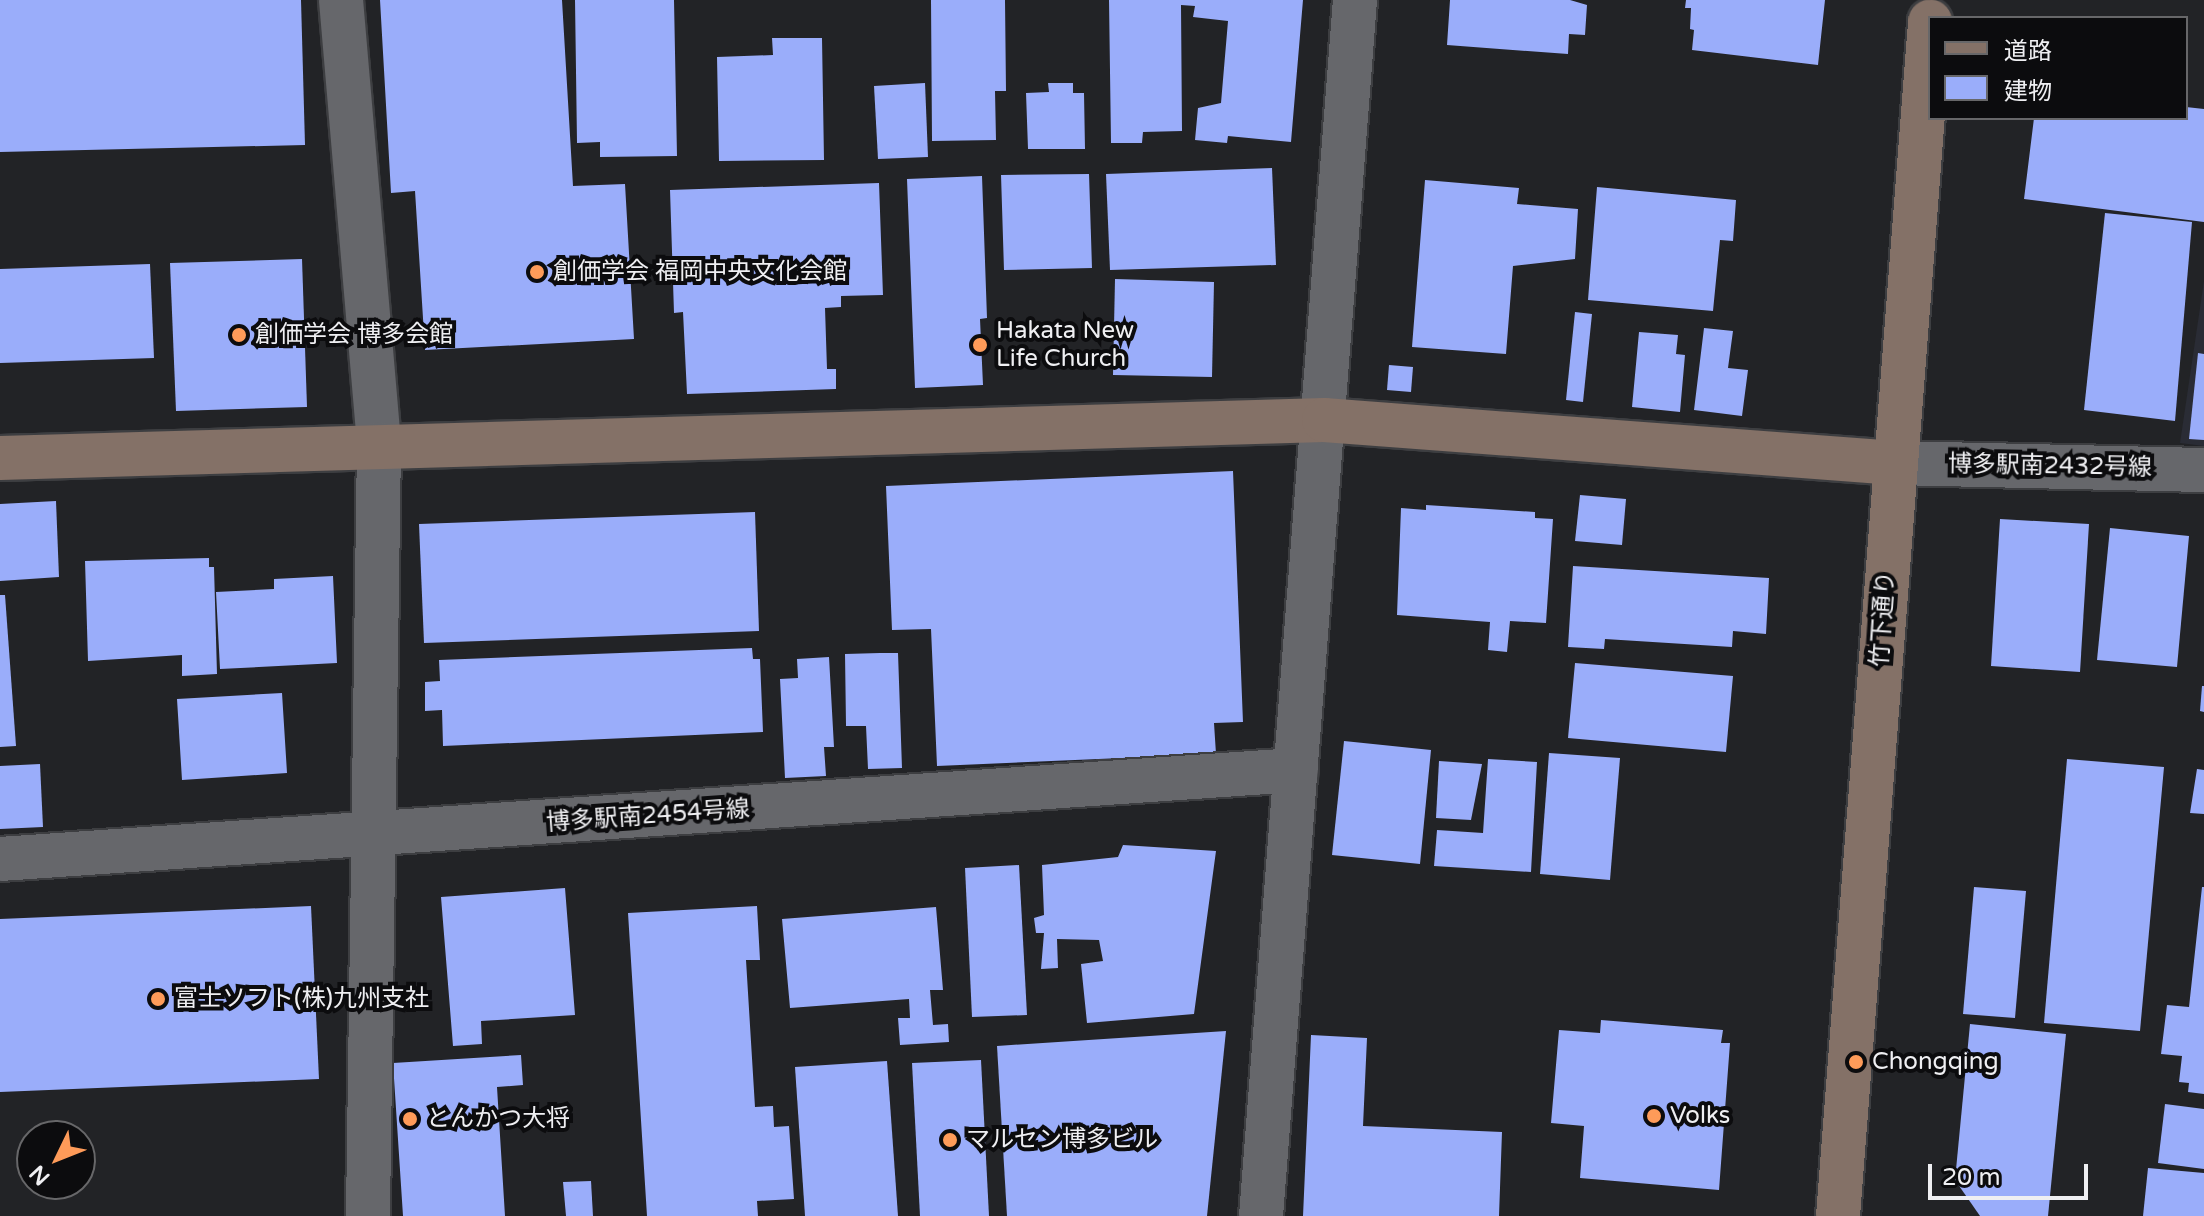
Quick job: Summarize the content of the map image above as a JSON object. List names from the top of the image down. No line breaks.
{"streets":{"street":["博多駅南2432号線","竹下通り","博多駅南2454号線"]},"crossings":[["博多駅南2432号線","竹下通り"]],"places":["創価学会 福岡中央文化会館","創価学会 博多会館","Hakata New Life Church","富士ソフト(株)九州支社","Chongqing","Volks","とんかつ大将","マルセン博多ビル"],"legend":["道路","建物"],"scale_bar":"20 m","north":"bottom left"}
